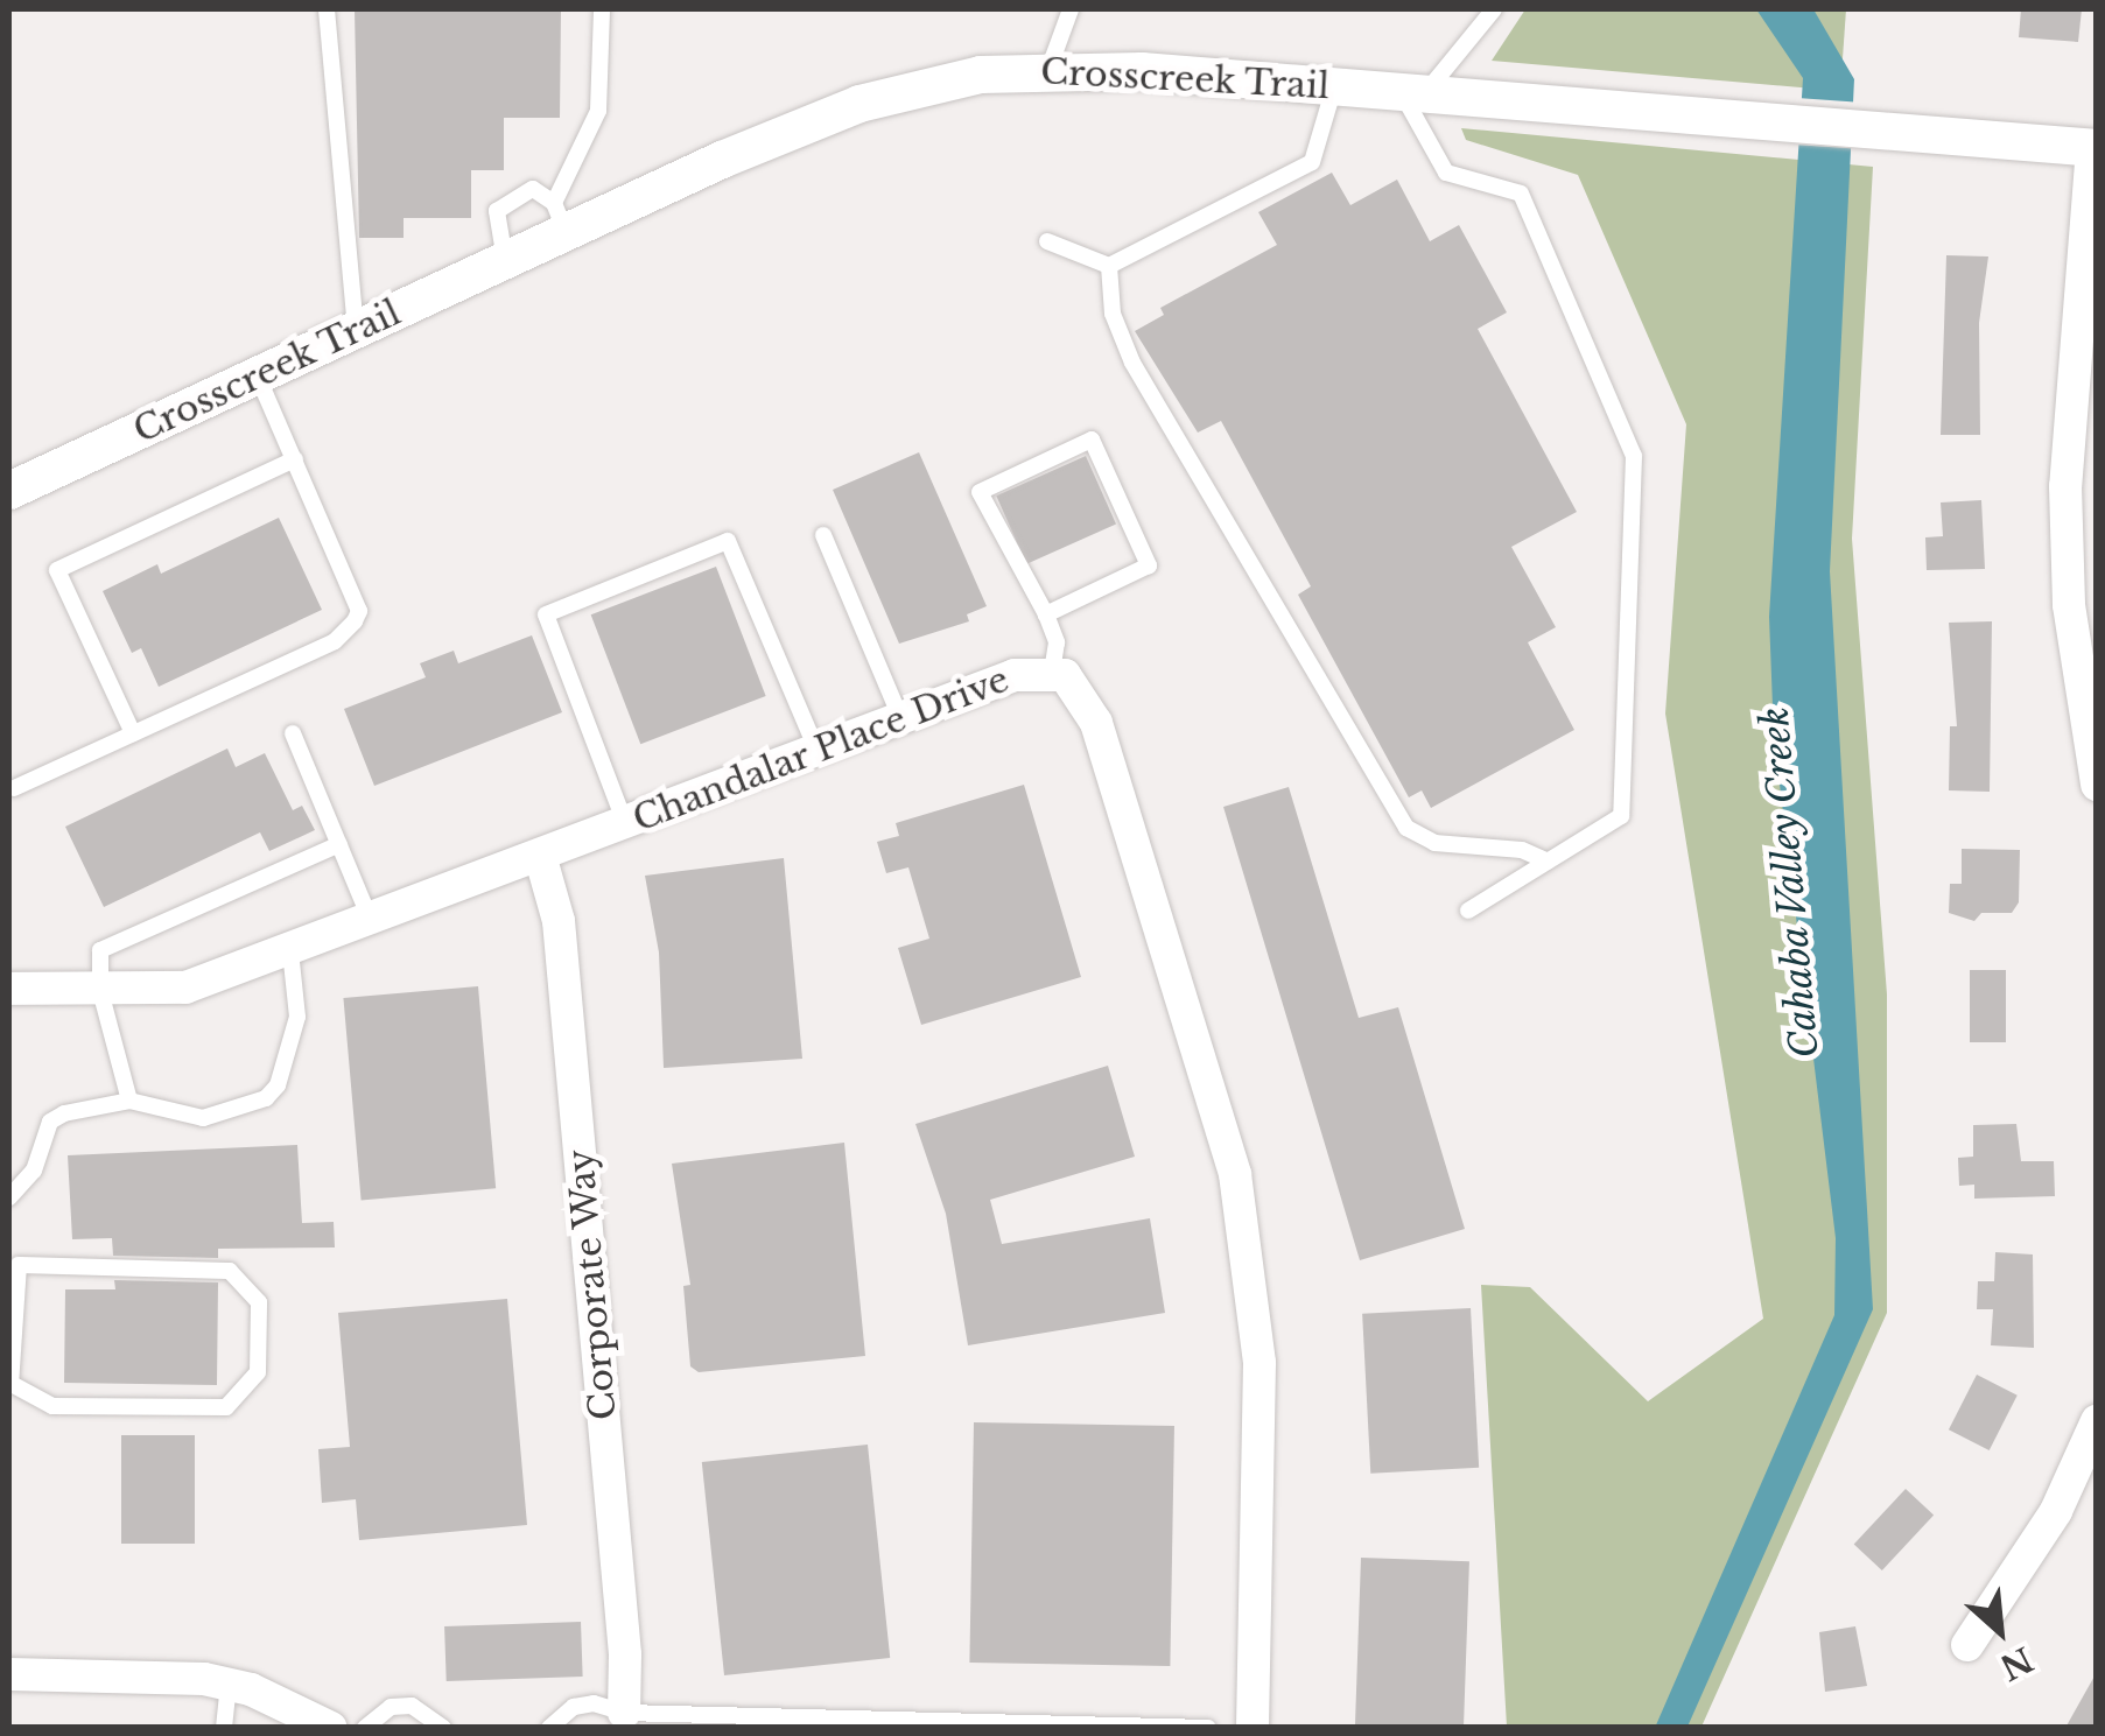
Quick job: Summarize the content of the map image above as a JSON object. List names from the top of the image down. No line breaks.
{"streets":{"street":["Crosscreek Trail","Chandalar Place Drive","Corporate Way"]},"crossings":[["Chandalar Place Drive","Corporate Way"]],"water":["Cahaba Valley Creek"],"north":"bottom right"}
